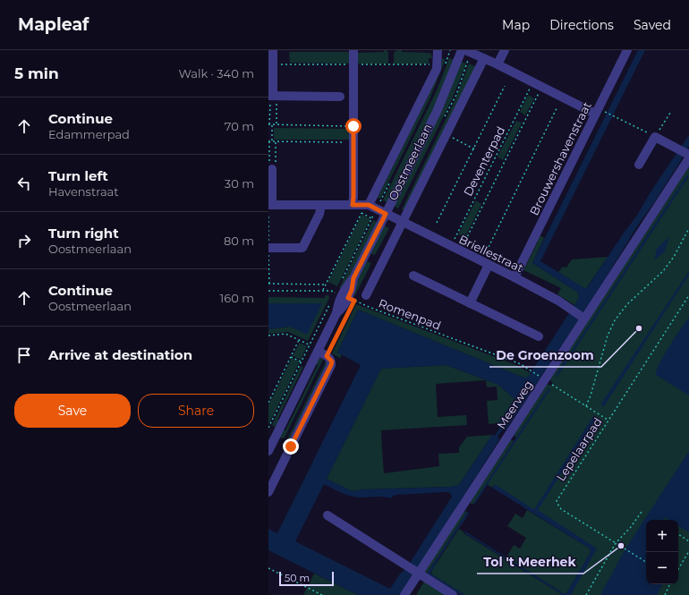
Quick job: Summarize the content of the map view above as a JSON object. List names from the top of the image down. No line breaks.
{"streets":{"street":["Brouwershavenstraat","Oostmeerlaan","Briellestraat","Meerweg"],"path":["Deventerpad","Romenpad","Lepelaarpad"]},"crossings":[["Brouwershavenstraat","Briellestraat"],["Deventerpad","Briellestraat"],["Oostmeerlaan","Briellestraat"],["Briellestraat","Meerweg"],["Romenpad","Meerweg"],["Romenpad","Lepelaarpad"]],"places":["De Groenzoom","Tol 't Meerhek"],"scale_bar":"50 m","page":{"header":"Mapleaf","nav":["Map","Directions","Saved"],"heading":["5 min","Walk · 340 m"],"list":[["Continue","Edammerpad","70 m"],["Turn left","Havenstraat","30 m"],["Turn right","Oostmeerlaan","80 m"],["Continue","Oostmeerlaan","160 m"],"Arrive at destination"],"buttons":["Save","Share"],"map_buttons":["+","−"],"scale":"50 m"}}
